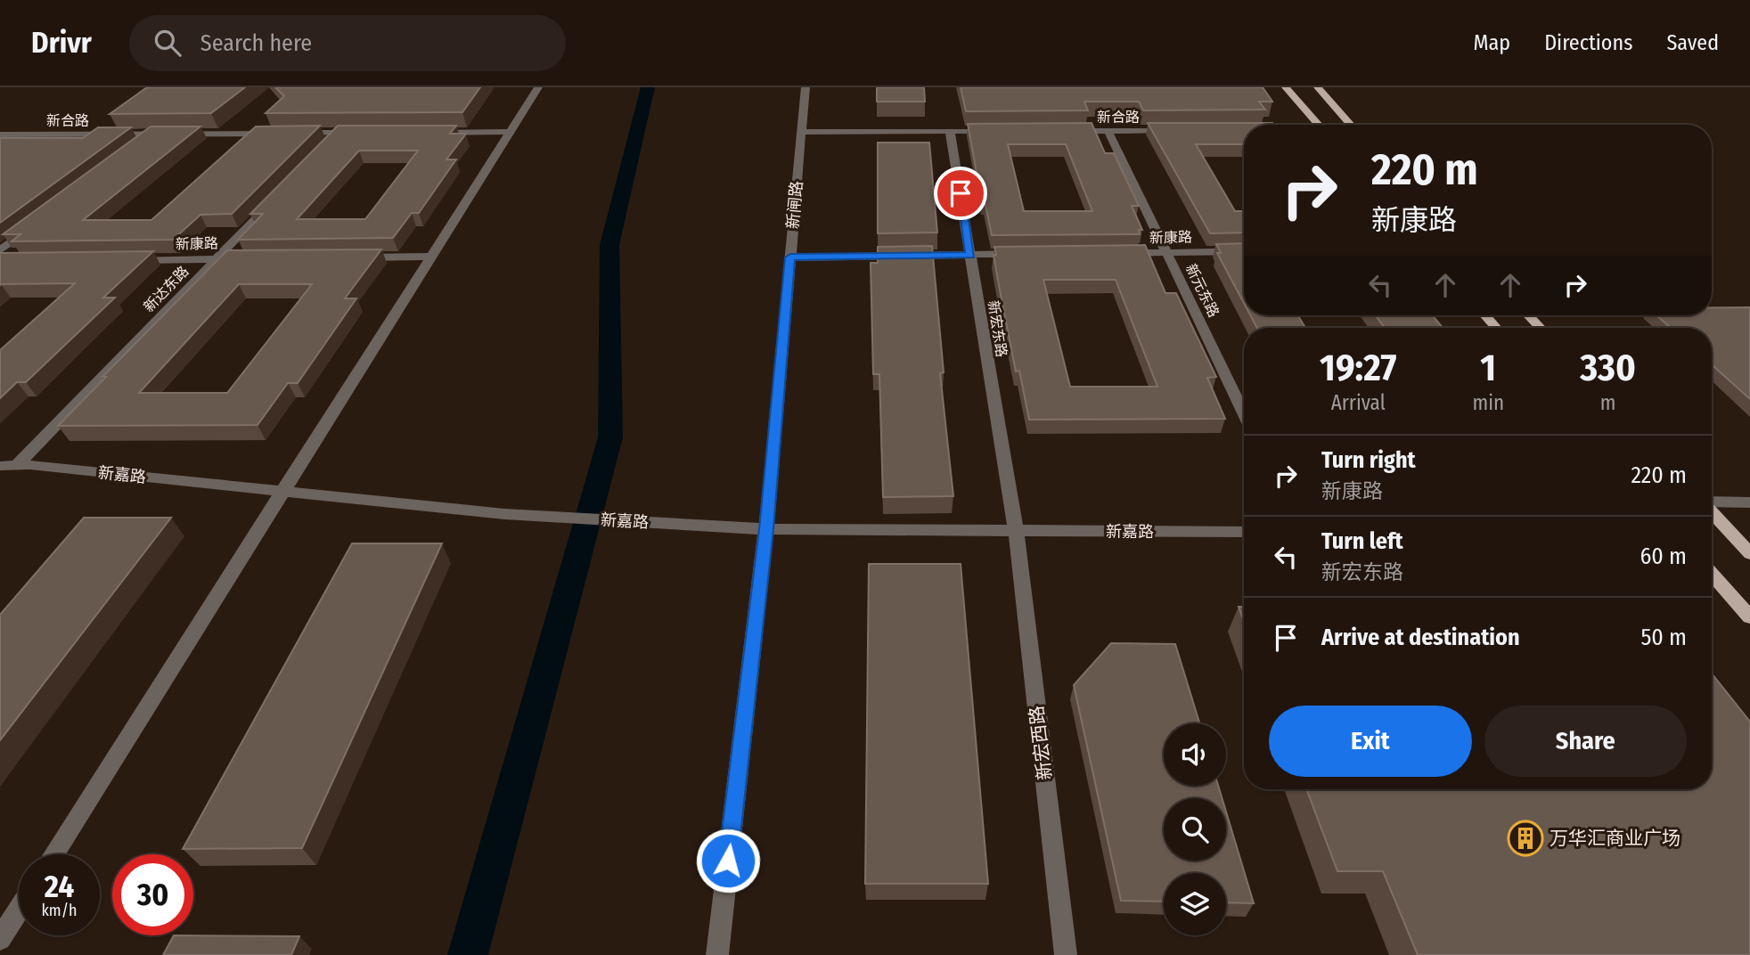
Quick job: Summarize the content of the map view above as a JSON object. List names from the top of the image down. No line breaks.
{"streets":{"street":["新合路","新闸路","新康路","新达东路","新元东路","新宏东路","新嘉路","新宏西路"]},"crossings":[["新合路","新元东路"],["新闸路","新嘉路"],["新康路","新达东路"],["新康路","新元东路"],["新达东路","新嘉路"],["新宏东路","新嘉路"],["新宏东路","新宏西路"],["新嘉路","新宏西路"]],"places":{"building":["万华汇商业广场"]},"page":{"header":"Drivr","search":"Search here","nav":["Map","Directions","Saved"],"turn":["220 m","新康路"],"eta":["19:27","Arrival","1","min","330","m"],"list":[{"name":"Turn right","note":"新康路","value":"220 m"},{"name":"Turn left","note":"新宏东路","value":"60 m"},{"name":"Arrive at destination","value":"50 m"}],"buttons":["Exit","Share"],"speed":"24 km/h","limit":"30"}}
